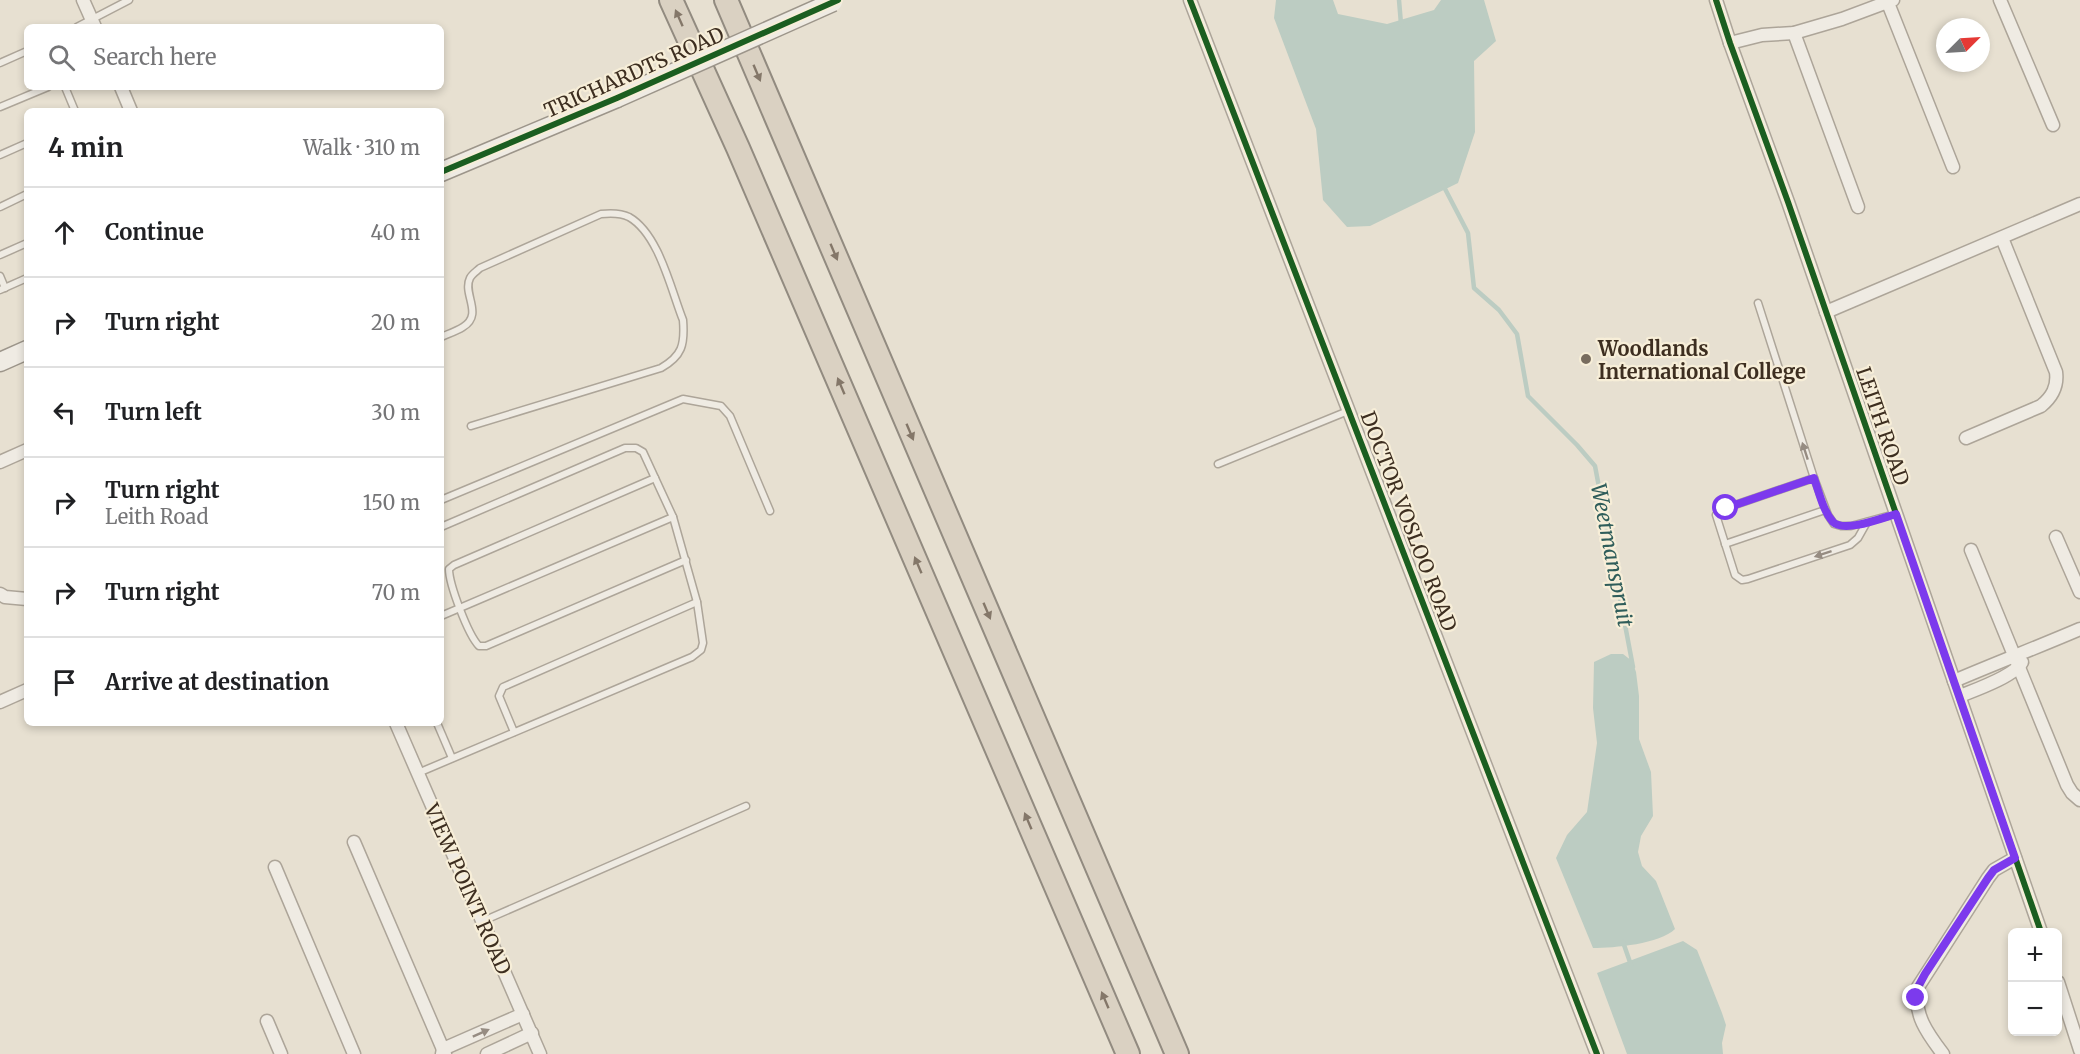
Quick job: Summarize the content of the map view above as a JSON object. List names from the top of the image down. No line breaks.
{"streets":{"street":["TRICHARDTS ROAD","LEITH ROAD","DOCTOR VOSLOO ROAD","VIEW POINT ROAD"]},"water":["Weetmanspruit"],"places":["Woodlands International College"],"north":"top right","page":{"search":"Search here","heading":["4 min","Walk · 310 m"],"list":[["Continue","40 m"],["Turn right","20 m"],["Turn left","30 m"],["Turn right","Leith Road","150 m"],["Turn right","70 m"],"Arrive at destination"],"map_buttons":["+","−"]}}
